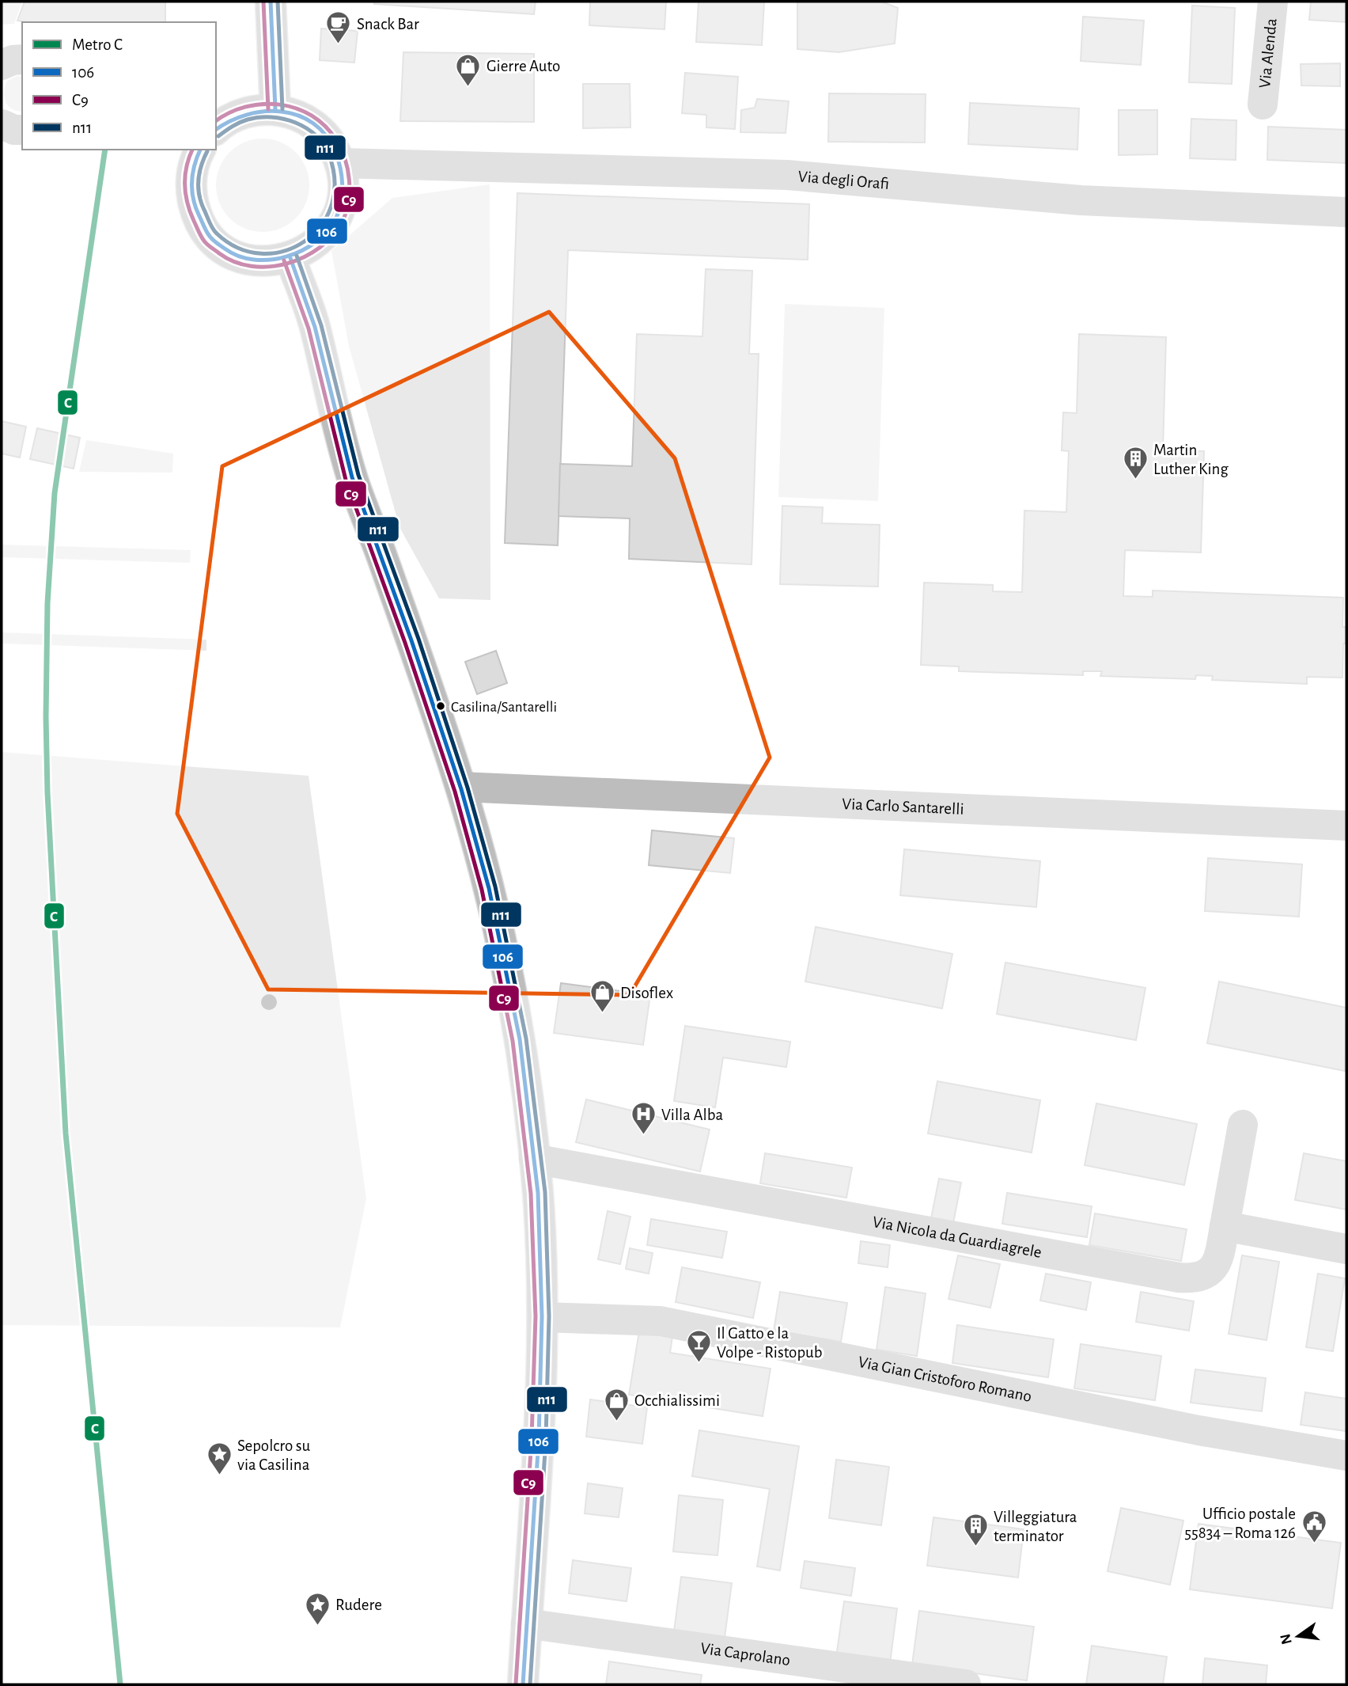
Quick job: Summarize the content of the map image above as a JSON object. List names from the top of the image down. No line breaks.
{"streets":{"street":["Via Alenda","Via degli Orafi","Via Carlo Santarelli","Via Nicola da Guardiagrele","Via Gian Cristoforo Romano","Via Caprolano"]},"places":{"cafe":["Snack Bar"],"shop":["Gierre Auto","Disoflex","Occhialissimi"],"building":["Martin Luther King","Villeggiatura terminator"],"other":["Casilina/Santarelli"],"hospital":["Villa Alba"],"bar":["Il Gatto e la Volpe - Ristopub"],"place":["Sepolcro su via Casilina","Rudere"],"public building":["Ufficio postale 55834 – Roma 126"]},"lines":["transit line 106","transit line C9","transit line n11","metro line C"],"legend":["Metro C","106","C9","n11"],"north":"left"}
